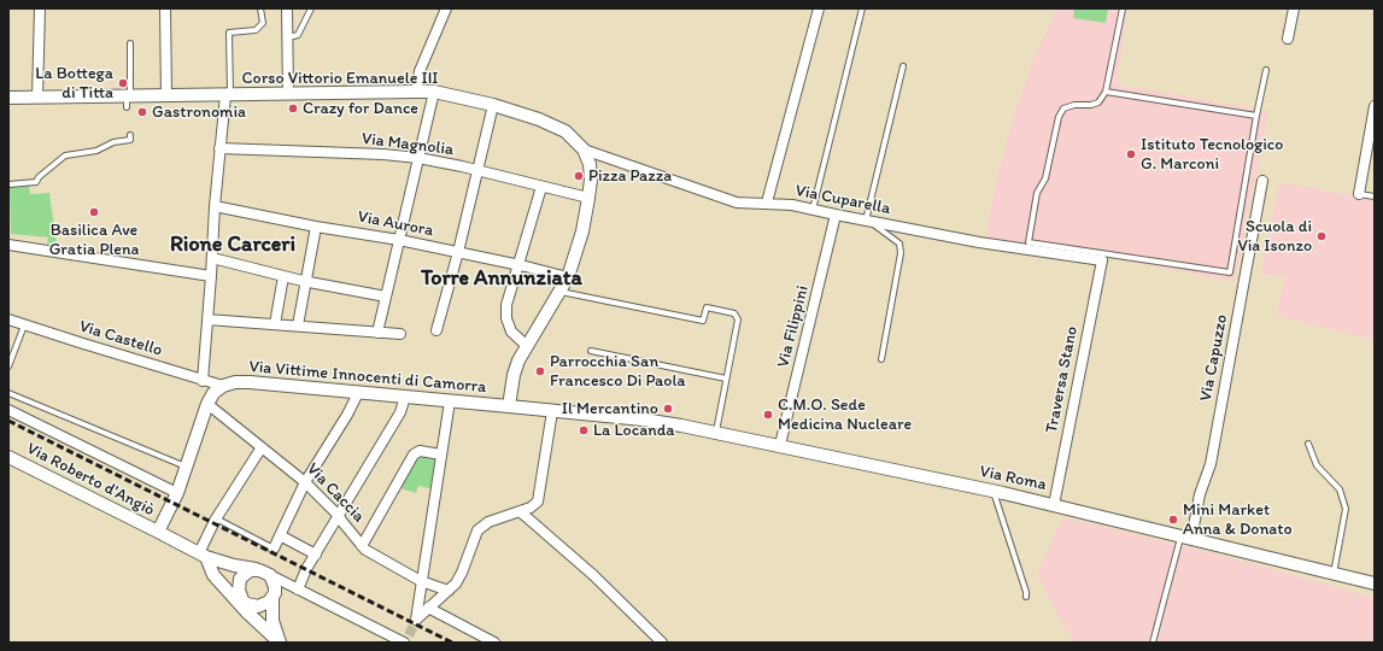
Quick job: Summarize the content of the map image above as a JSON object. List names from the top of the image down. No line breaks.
{"streets":{"street":["Corso Vittorio Emanuele III","Via Magnolia","Via Cuparella","Via Aurora","Via Filippini","Via Castello","Via Capuzzo","Via Vittime Innocenti di Camorra","Traversa Stano","Via Roma","Via Roberto d'Angiò","Via Caccia"]},"crossings":[["Corso Vittorio Emanuele III","Via Magnolia"],["Corso Vittorio Emanuele III","Via Cuparella"],["Corso Vittorio Emanuele III","Via Aurora"],["Corso Vittorio Emanuele III","Via Vittime Innocenti di Camorra"],["Via Cuparella","Via Filippini"],["Via Cuparella","Traversa Stano"],["Via Filippini","Via Roma"],["Via Castello","Via Vittime Innocenti di Camorra"],["Via Capuzzo","Via Roma"],["Via Vittime Innocenti di Camorra","Via Roma"],["Traversa Stano","Via Roma"],["Via Roberto d'Angiò","Via Caccia"]],"districts":["Rione Carceri","Torre Annunziata"],"places":["La Bottega di Titta","Crazy for Dance","Gastronomia","Istituto Tecnologico G. Marconi","Pizza Pazza","Basilica Ave Gratia Plena","Scuola di Via Isonzo","Parrocchia San Francesco Di Paola","Il Mercantino","C.M.O. Sede Medicina Nucleare","La Locanda","Mini Market Anna & Donato"]}
